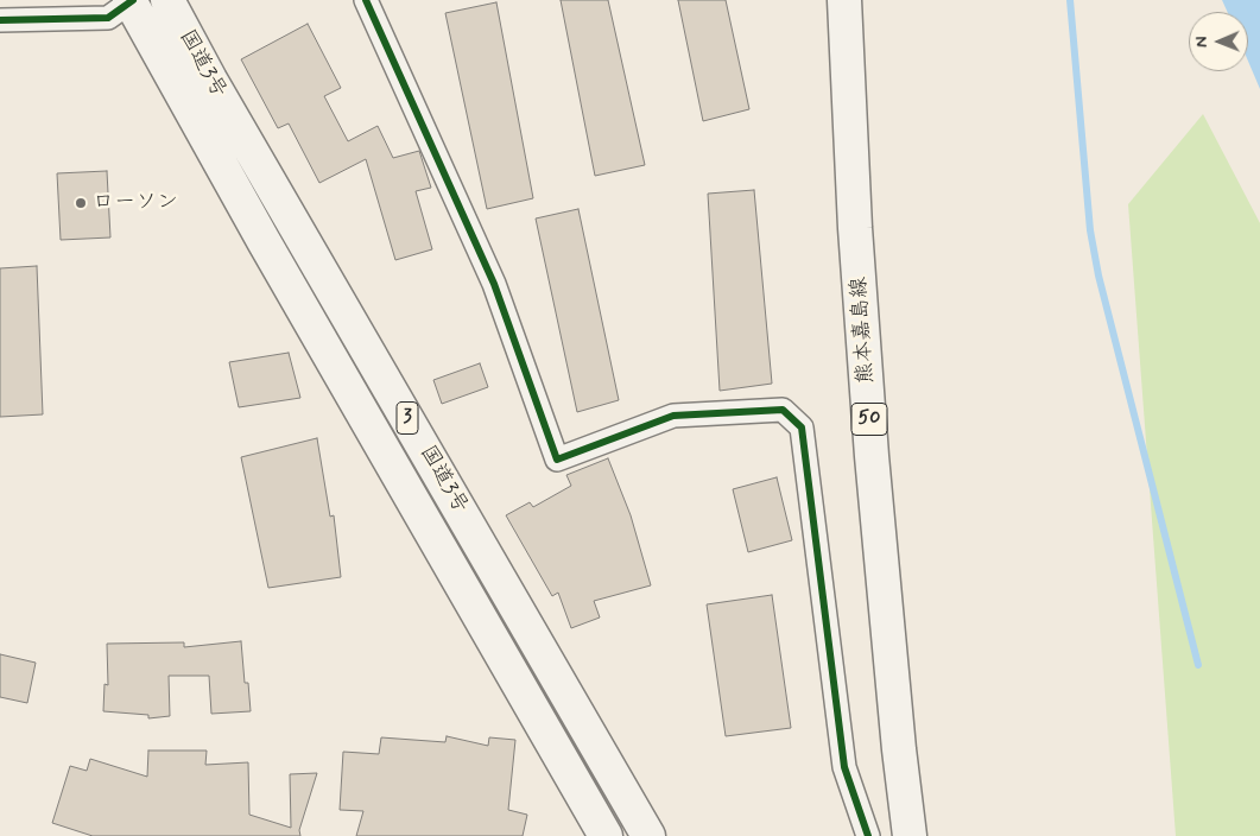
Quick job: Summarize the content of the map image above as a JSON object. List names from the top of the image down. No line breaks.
{"streets":{"main road":["国道3号","熊本嘉島線","3","50"]},"places":["ローソン"],"north":"left"}
